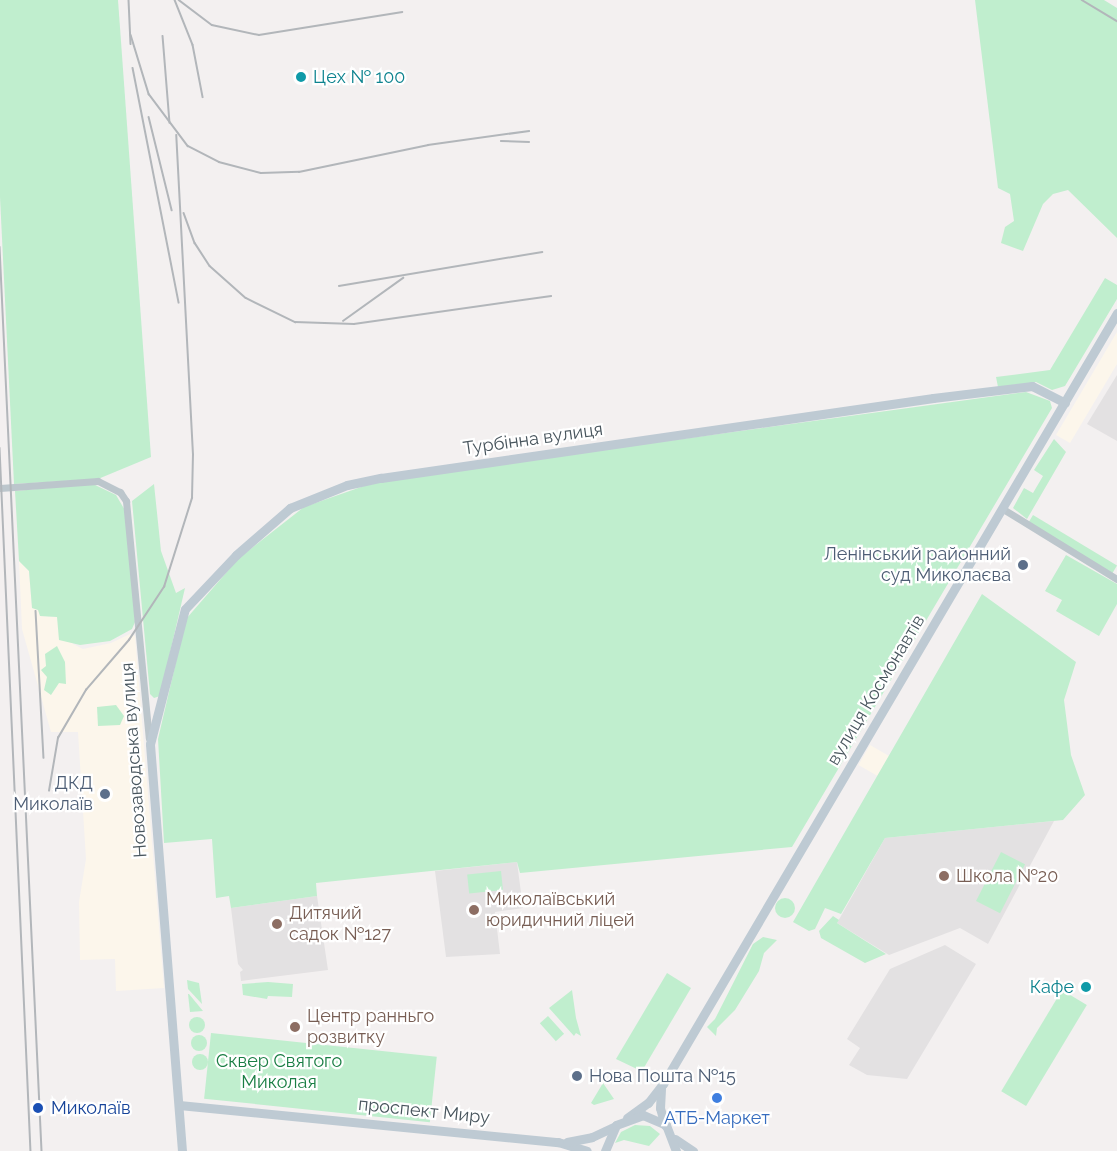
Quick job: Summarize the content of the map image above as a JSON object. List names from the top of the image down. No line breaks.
{"streets":{"main road":["Турбінна вулиця","вулиця Космонавтів","Новозаводська вулиця","проспект Миру"]},"crossings":[["Турбінна вулиця","вулиця Космонавтів"],["Турбінна вулиця","Новозаводська вулиця"],["вулиця Космонавтів","проспект Миру"],["Новозаводська вулиця","проспект Миру"]],"parks":["Сквер Святого Миколая"],"places":["Цех № 100","Ленінський районний суд Миколаєва","ДКД Миколаїв","Школа №20","Миколаївський юридичний ліцей","Дитячий садок №127","Кафе","Центр ранньго розвитку","Нова Пошта №15","АТБ-Маркет","Миколаїв"]}
